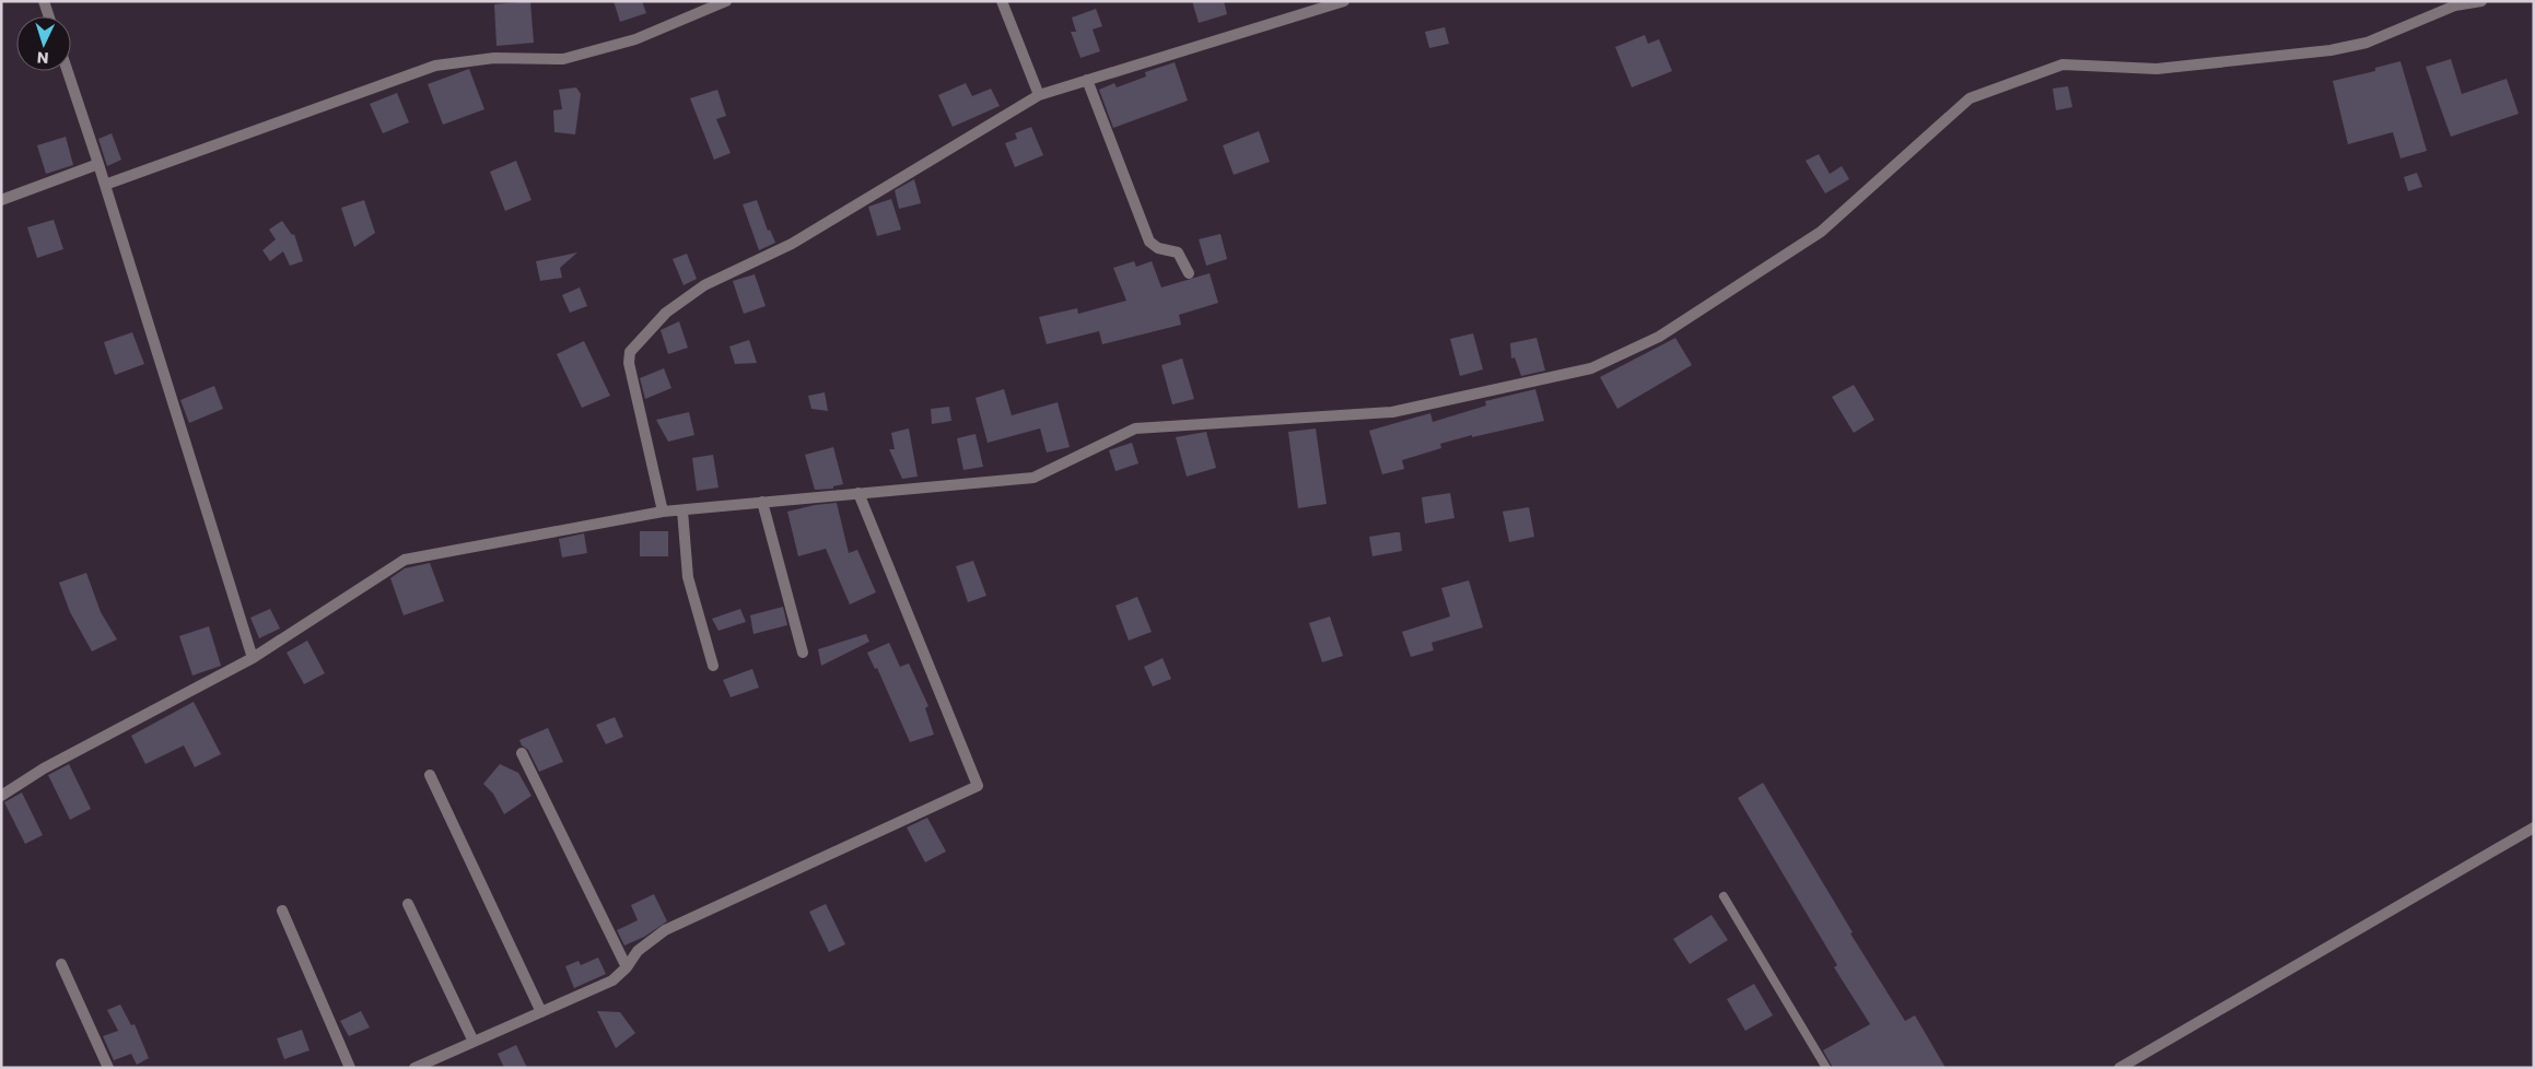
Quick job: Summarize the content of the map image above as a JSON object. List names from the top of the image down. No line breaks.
{"north":"bottom"}
